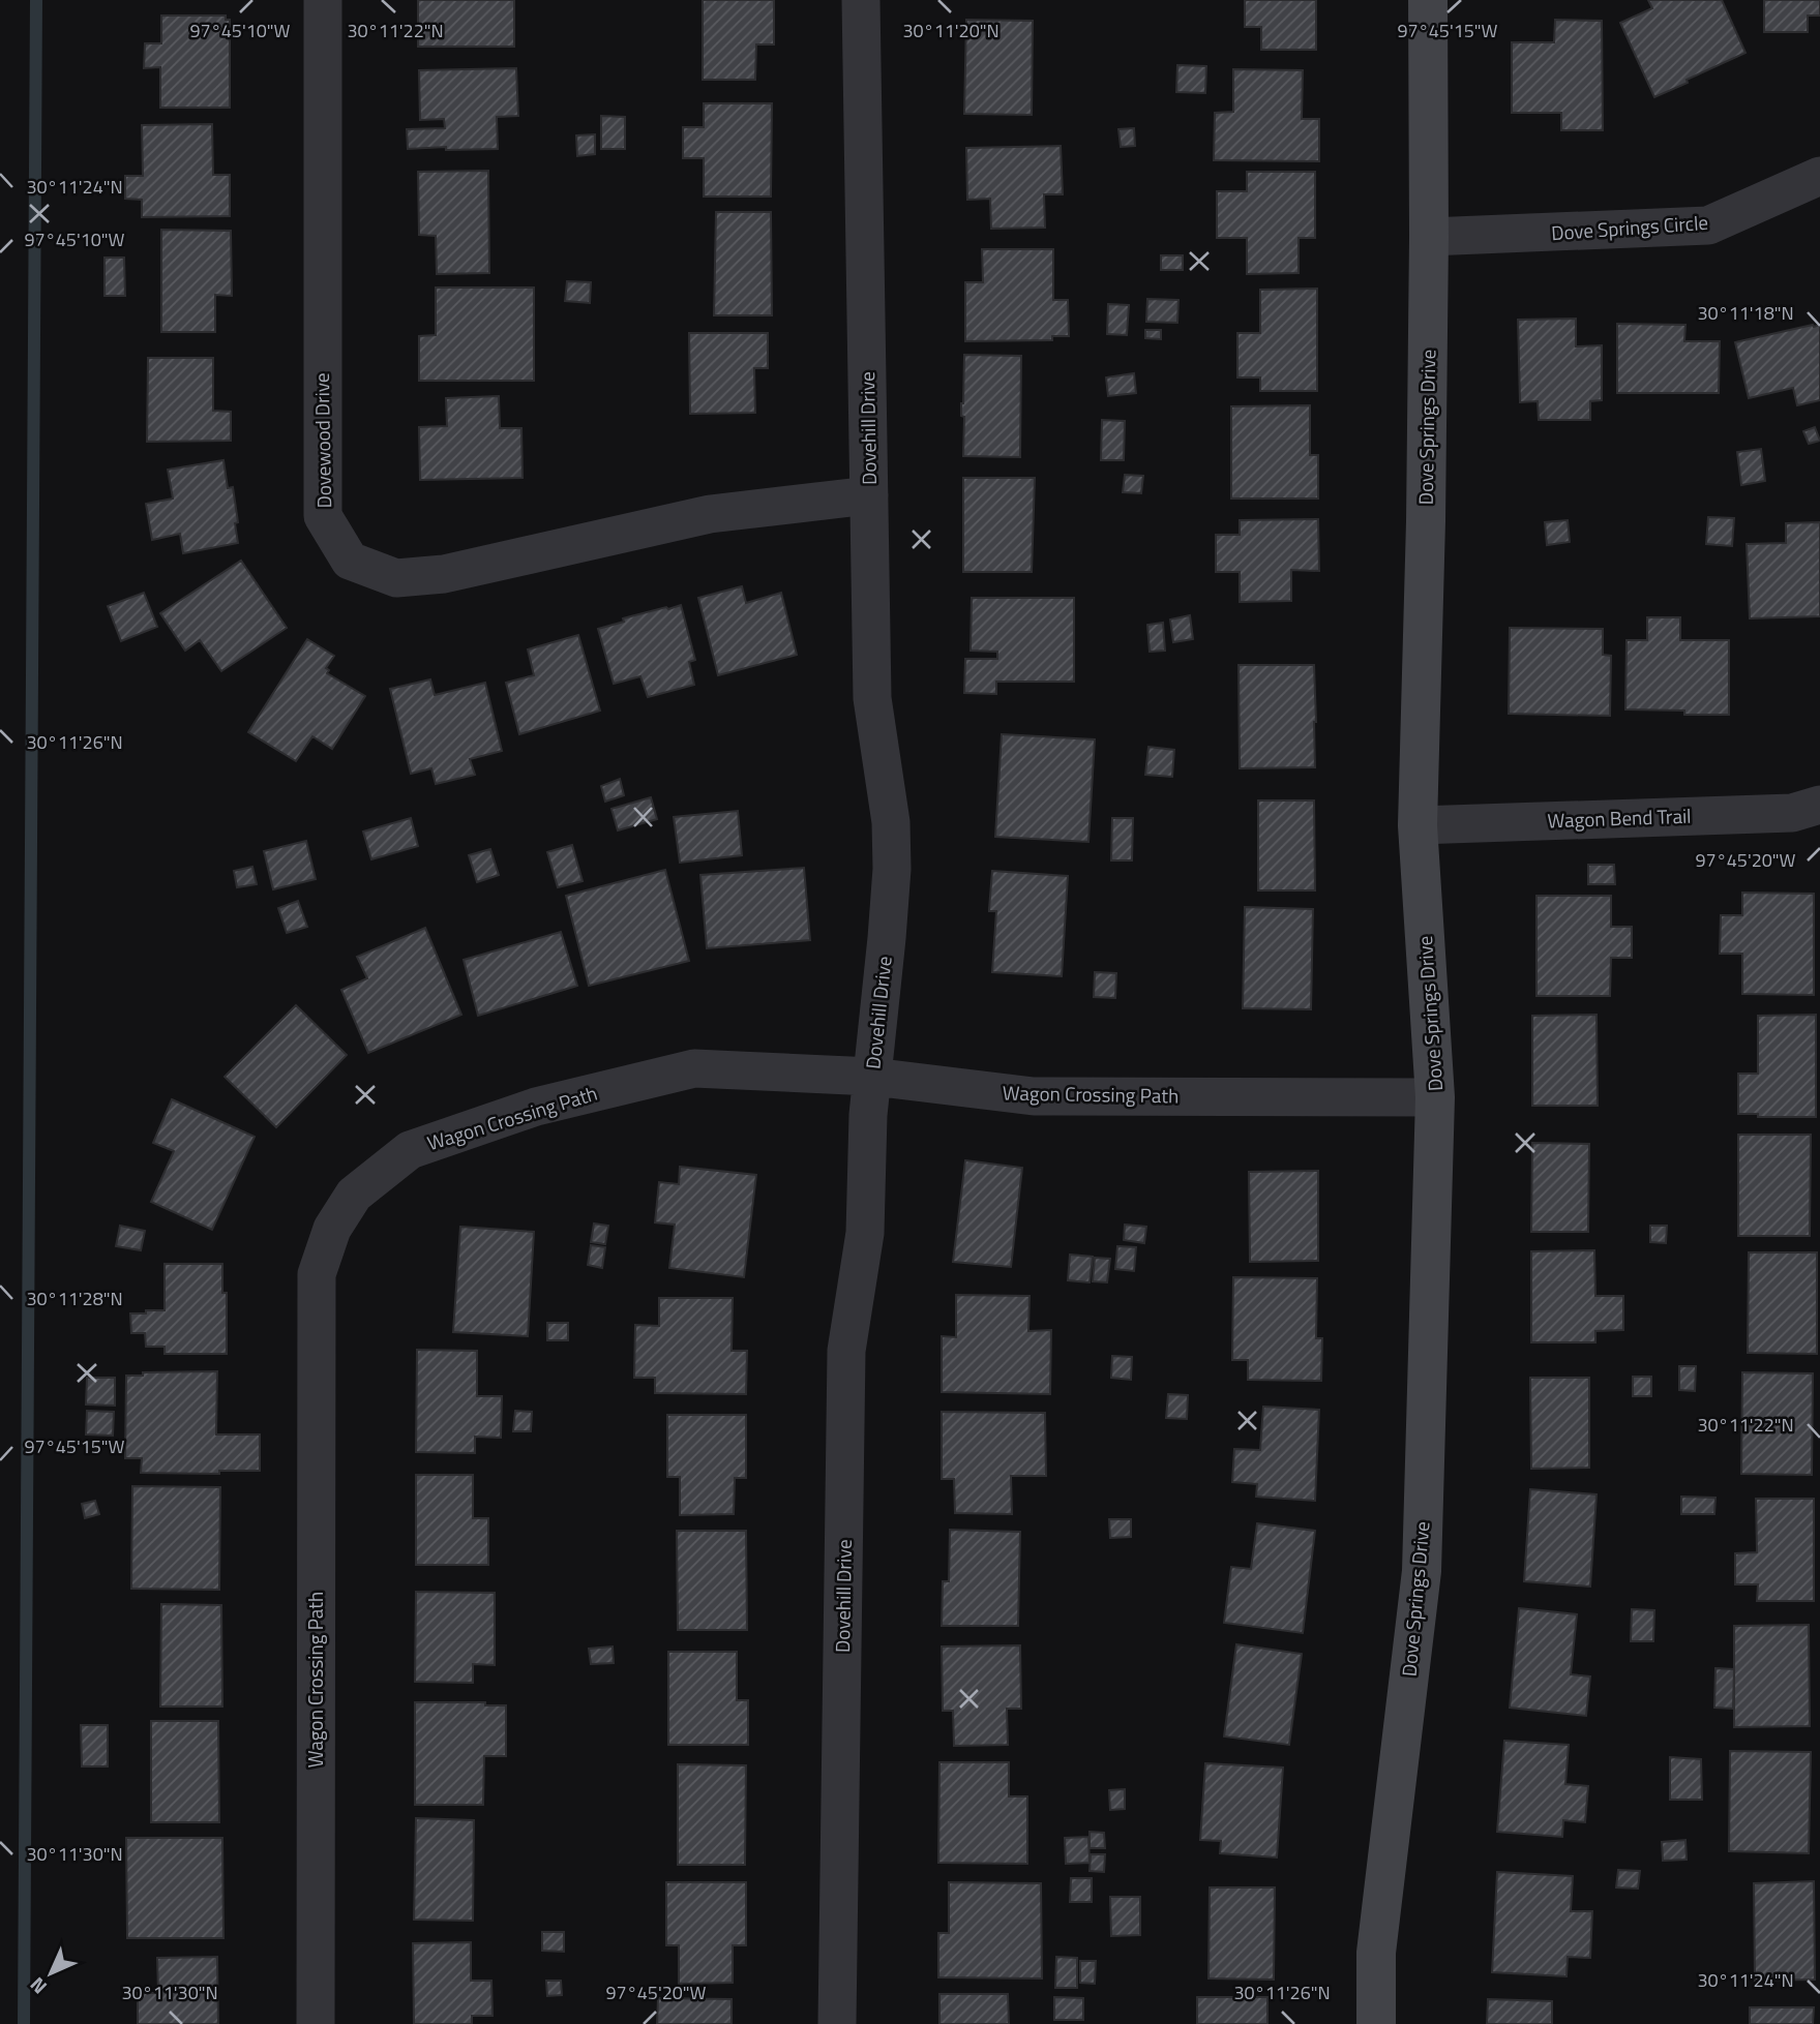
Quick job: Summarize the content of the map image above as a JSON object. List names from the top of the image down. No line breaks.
{"streets":{"street":["Dove Springs Circle","Dove Springs Drive","Dovehill Drive","Dovewood Drive","Wagon Bend Trail","Wagon Crossing Path"]},"crossings":[["Dove Springs Circle","Dove Springs Drive"],["Dove Springs Drive","Wagon Bend Trail"],["Dove Springs Drive","Wagon Crossing Path"],["Dovehill Drive","Dovewood Drive"],["Dovehill Drive","Wagon Crossing Path"]],"north":"bottom left","coordinates":["97°45'10\"W","30°11'22\"N","30°11'20\"N","97°45'15\"W","30°11'24\"N","30°11'18\"N","30°11'26\"N","97°45'20\"W","30°11'28\"N","30°11'30\"N"]}
